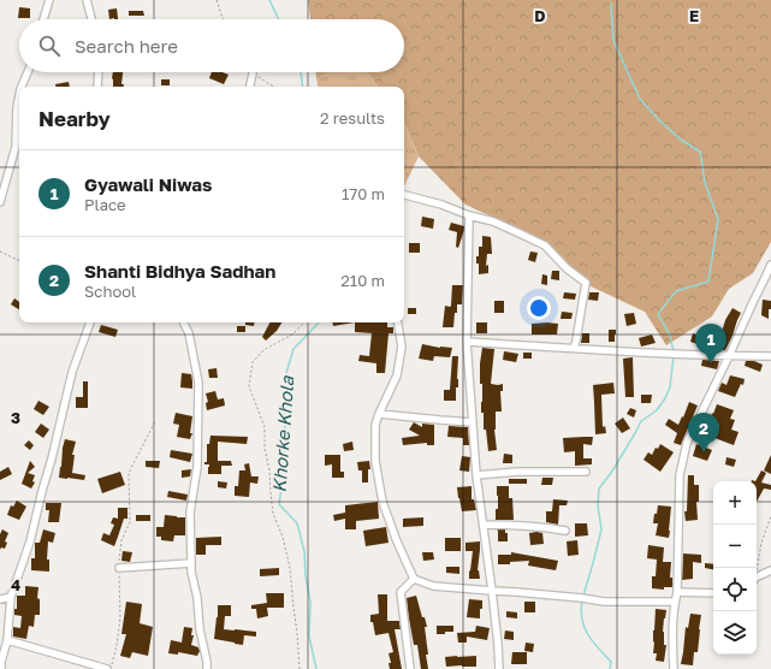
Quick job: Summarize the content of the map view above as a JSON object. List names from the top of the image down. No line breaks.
{"water":["Khorke Khola"],"page":{"search":"Search here","heading":["Nearby","2 results"],"list":[{"mark":"1","name":"Gyawali Niwas","note":"Place","value":"170 m"},{"mark":"2","name":"Shanti Bidhya Sadhan","note":"School","value":"210 m"}],"pins":["1","2"],"map_buttons":["+","−"]},"grid":{"columns":["D","E"],"rows":["3","4"]}}
